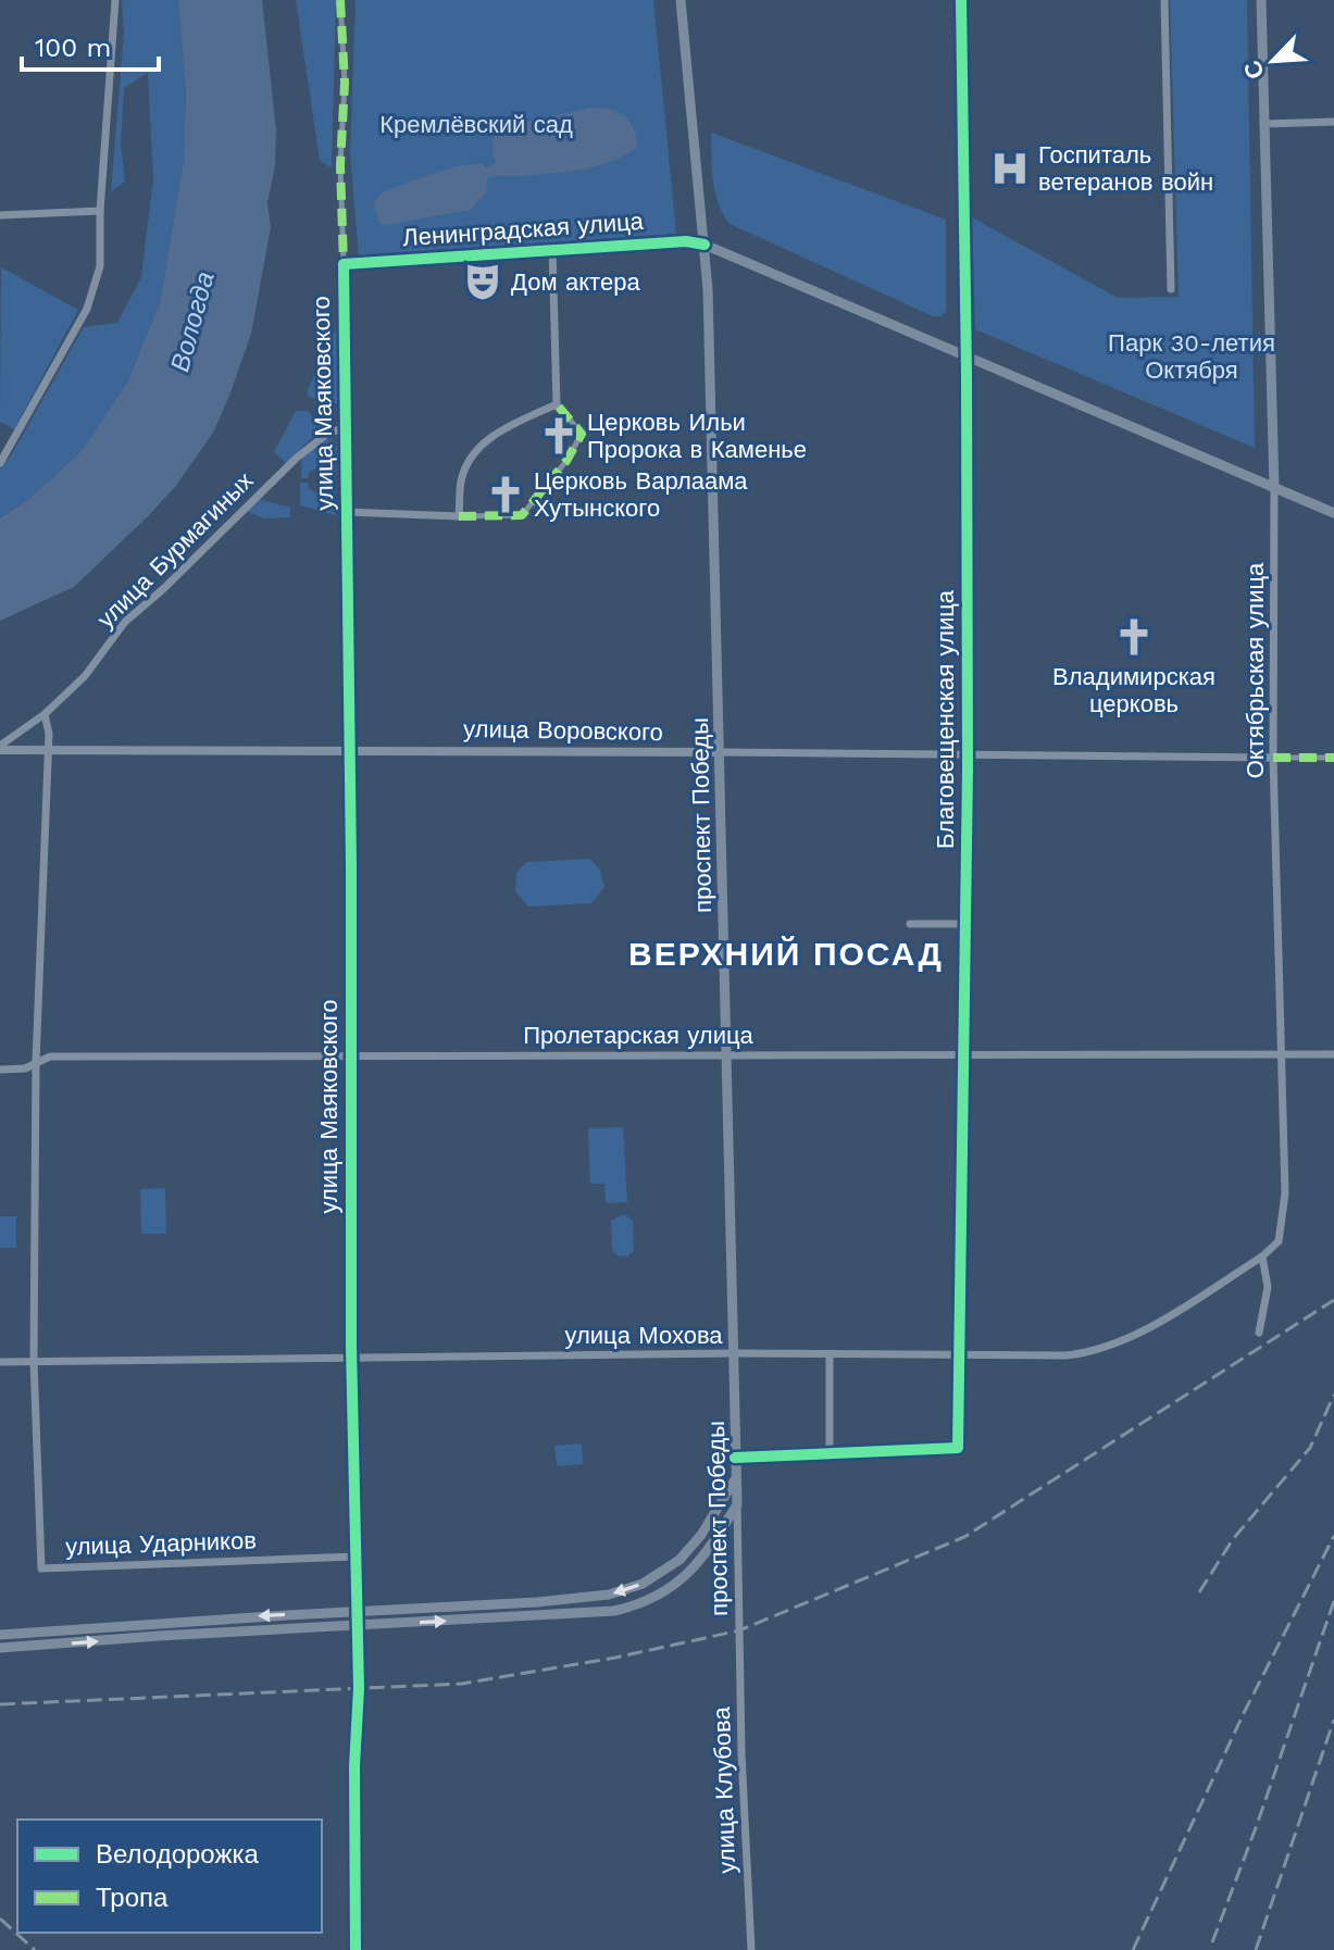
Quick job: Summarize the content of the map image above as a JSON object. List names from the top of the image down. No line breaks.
{"streets":{"main road":["Ленинградская улица","Октябрьская улица","проспект Победы"],"street":["улица Маяковского","улица Бурмагиных","Благовещенская улица","улица Воровского","Пролетарская улица","улица Мохова","улица Ударников","улица Клубова"]},"crossings":[["Ленинградская улица","улица Маяковского"],["Ленинградская улица","Октябрьская улица"],["Ленинградская улица","Благовещенская улица"],["Ленинградская улица","проспект Победы"],["улица Маяковского","улица Бурмагиных"],["улица Маяковского","улица Воровского"],["улица Маяковского","Пролетарская улица"],["улица Маяковского","улица Мохова"],["улица Маяковского","улица Ударников"],["улица Бурмагиных","улица Воровского"],["улица Бурмагиных","улица Ударников"],["Октябрьская улица","улица Воровского"],["Октябрьская улица","Пролетарская улица"],["Октябрьская улица","улица Мохова"],["Благовещенская улица","улица Воровского"],["Благовещенская улица","Пролетарская улица"],["Благовещенская улица","улица Мохова"],["улица Воровского","проспект Победы"],["улица Воровского","улица Ударников"],["проспект Победы","Пролетарская улица"],["проспект Победы","улица Мохова"],["проспект Победы","улица Клубова"],["Пролетарская улица","улица Ударников"],["улица Мохова","улица Ударников"]],"districts":["ВЕРХНИЙ ПОСАД"],"water":["Вологда"],"parks":["Кремлёвский сад","Парк 30-летия Октября"],"places":{"hospital":["Госпиталь ветеранов войн"],"theatre":["Дом актера"],"church":["Церковь Ильи Пророка в Каменье","Церковь Варлаама Хутынского","Владимирская церковь"]},"legend":["Велодорожка","Тропа"],"scale_bar":"100 m","north":"bottom left"}
